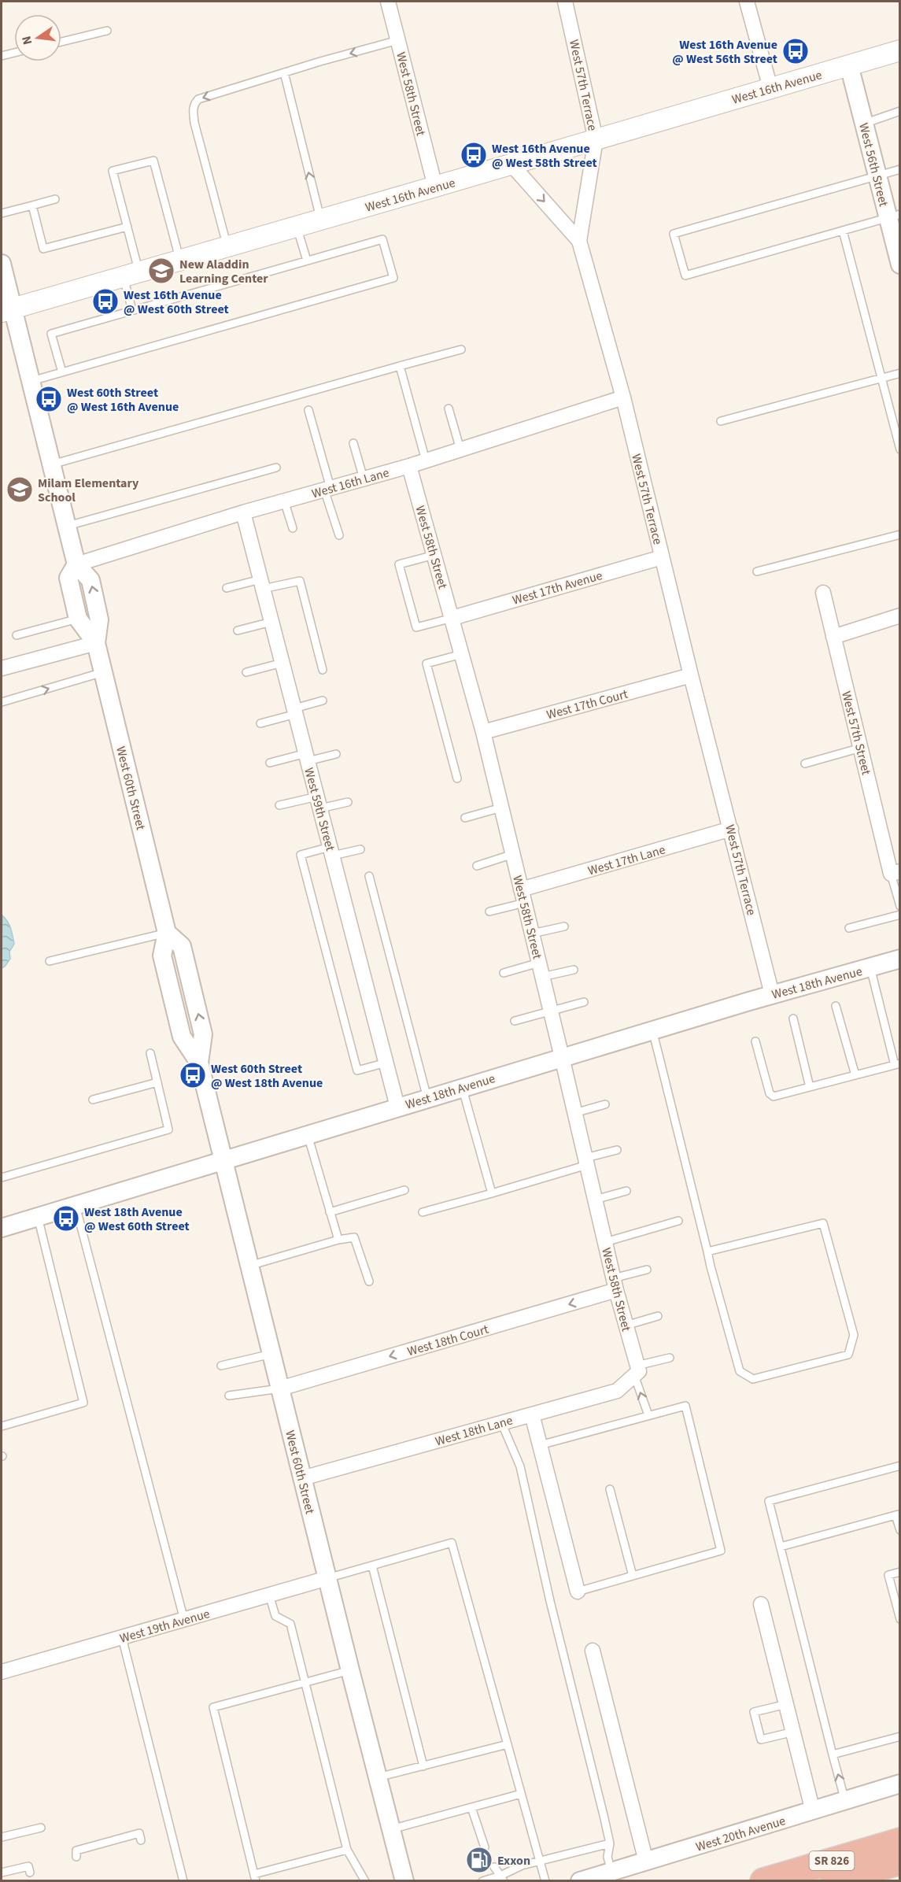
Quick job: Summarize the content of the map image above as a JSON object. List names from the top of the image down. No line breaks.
{"streets":{"highway":["SR 826"],"main road":["West 16th Avenue"],"street":["West 57th Terrace","West 58th Street","West 56th Street","West 16th Lane","West 17th Avenue","West 17th Court","West 57th Street","West 60th Street","West 59th Street","West 17th Lane","West 18th Avenue","West 18th Court","West 18th Lane","West 19th Avenue","West 20th Avenue"]},"crossings":[["West 57th Terrace","West 16th Avenue"],["West 57th Terrace","West 16th Lane"],["West 57th Terrace","West 17th Avenue"],["West 57th Terrace","West 17th Court"],["West 57th Terrace","West 17th Lane"],["West 57th Terrace","West 18th Avenue"],["West 16th Avenue","West 58th Street"],["West 16th Avenue","West 56th Street"],["West 16th Avenue","West 60th Street"],["West 58th Street","West 16th Lane"],["West 58th Street","West 17th Avenue"],["West 58th Street","West 17th Court"],["West 58th Street","West 17th Lane"],["West 58th Street","West 18th Avenue"],["West 58th Street","West 18th Court"],["West 58th Street","West 18th Lane"],["West 16th Lane","West 60th Street"],["West 16th Lane","West 59th Street"],["West 60th Street","West 18th Avenue"],["West 60th Street","West 18th Court"],["West 60th Street","West 18th Lane"],["West 60th Street","West 19th Avenue"],["West 59th Street","West 18th Avenue"]],"one_way":["West 18th Court"],"places":{"bus stop":["West 16th Avenue @ West 56th Street","West 16th Avenue @ West 58th Street","West 16th Avenue @ West 60th Street","West 60th Street @ West 16th Avenue","West 60th Street @ West 18th Avenue","West 18th Avenue @ West 60th Street"],"school or university":["New Aladdin Learning Center","Milam Elementary School"],"fuel station":["Exxon"]},"north":"left"}
